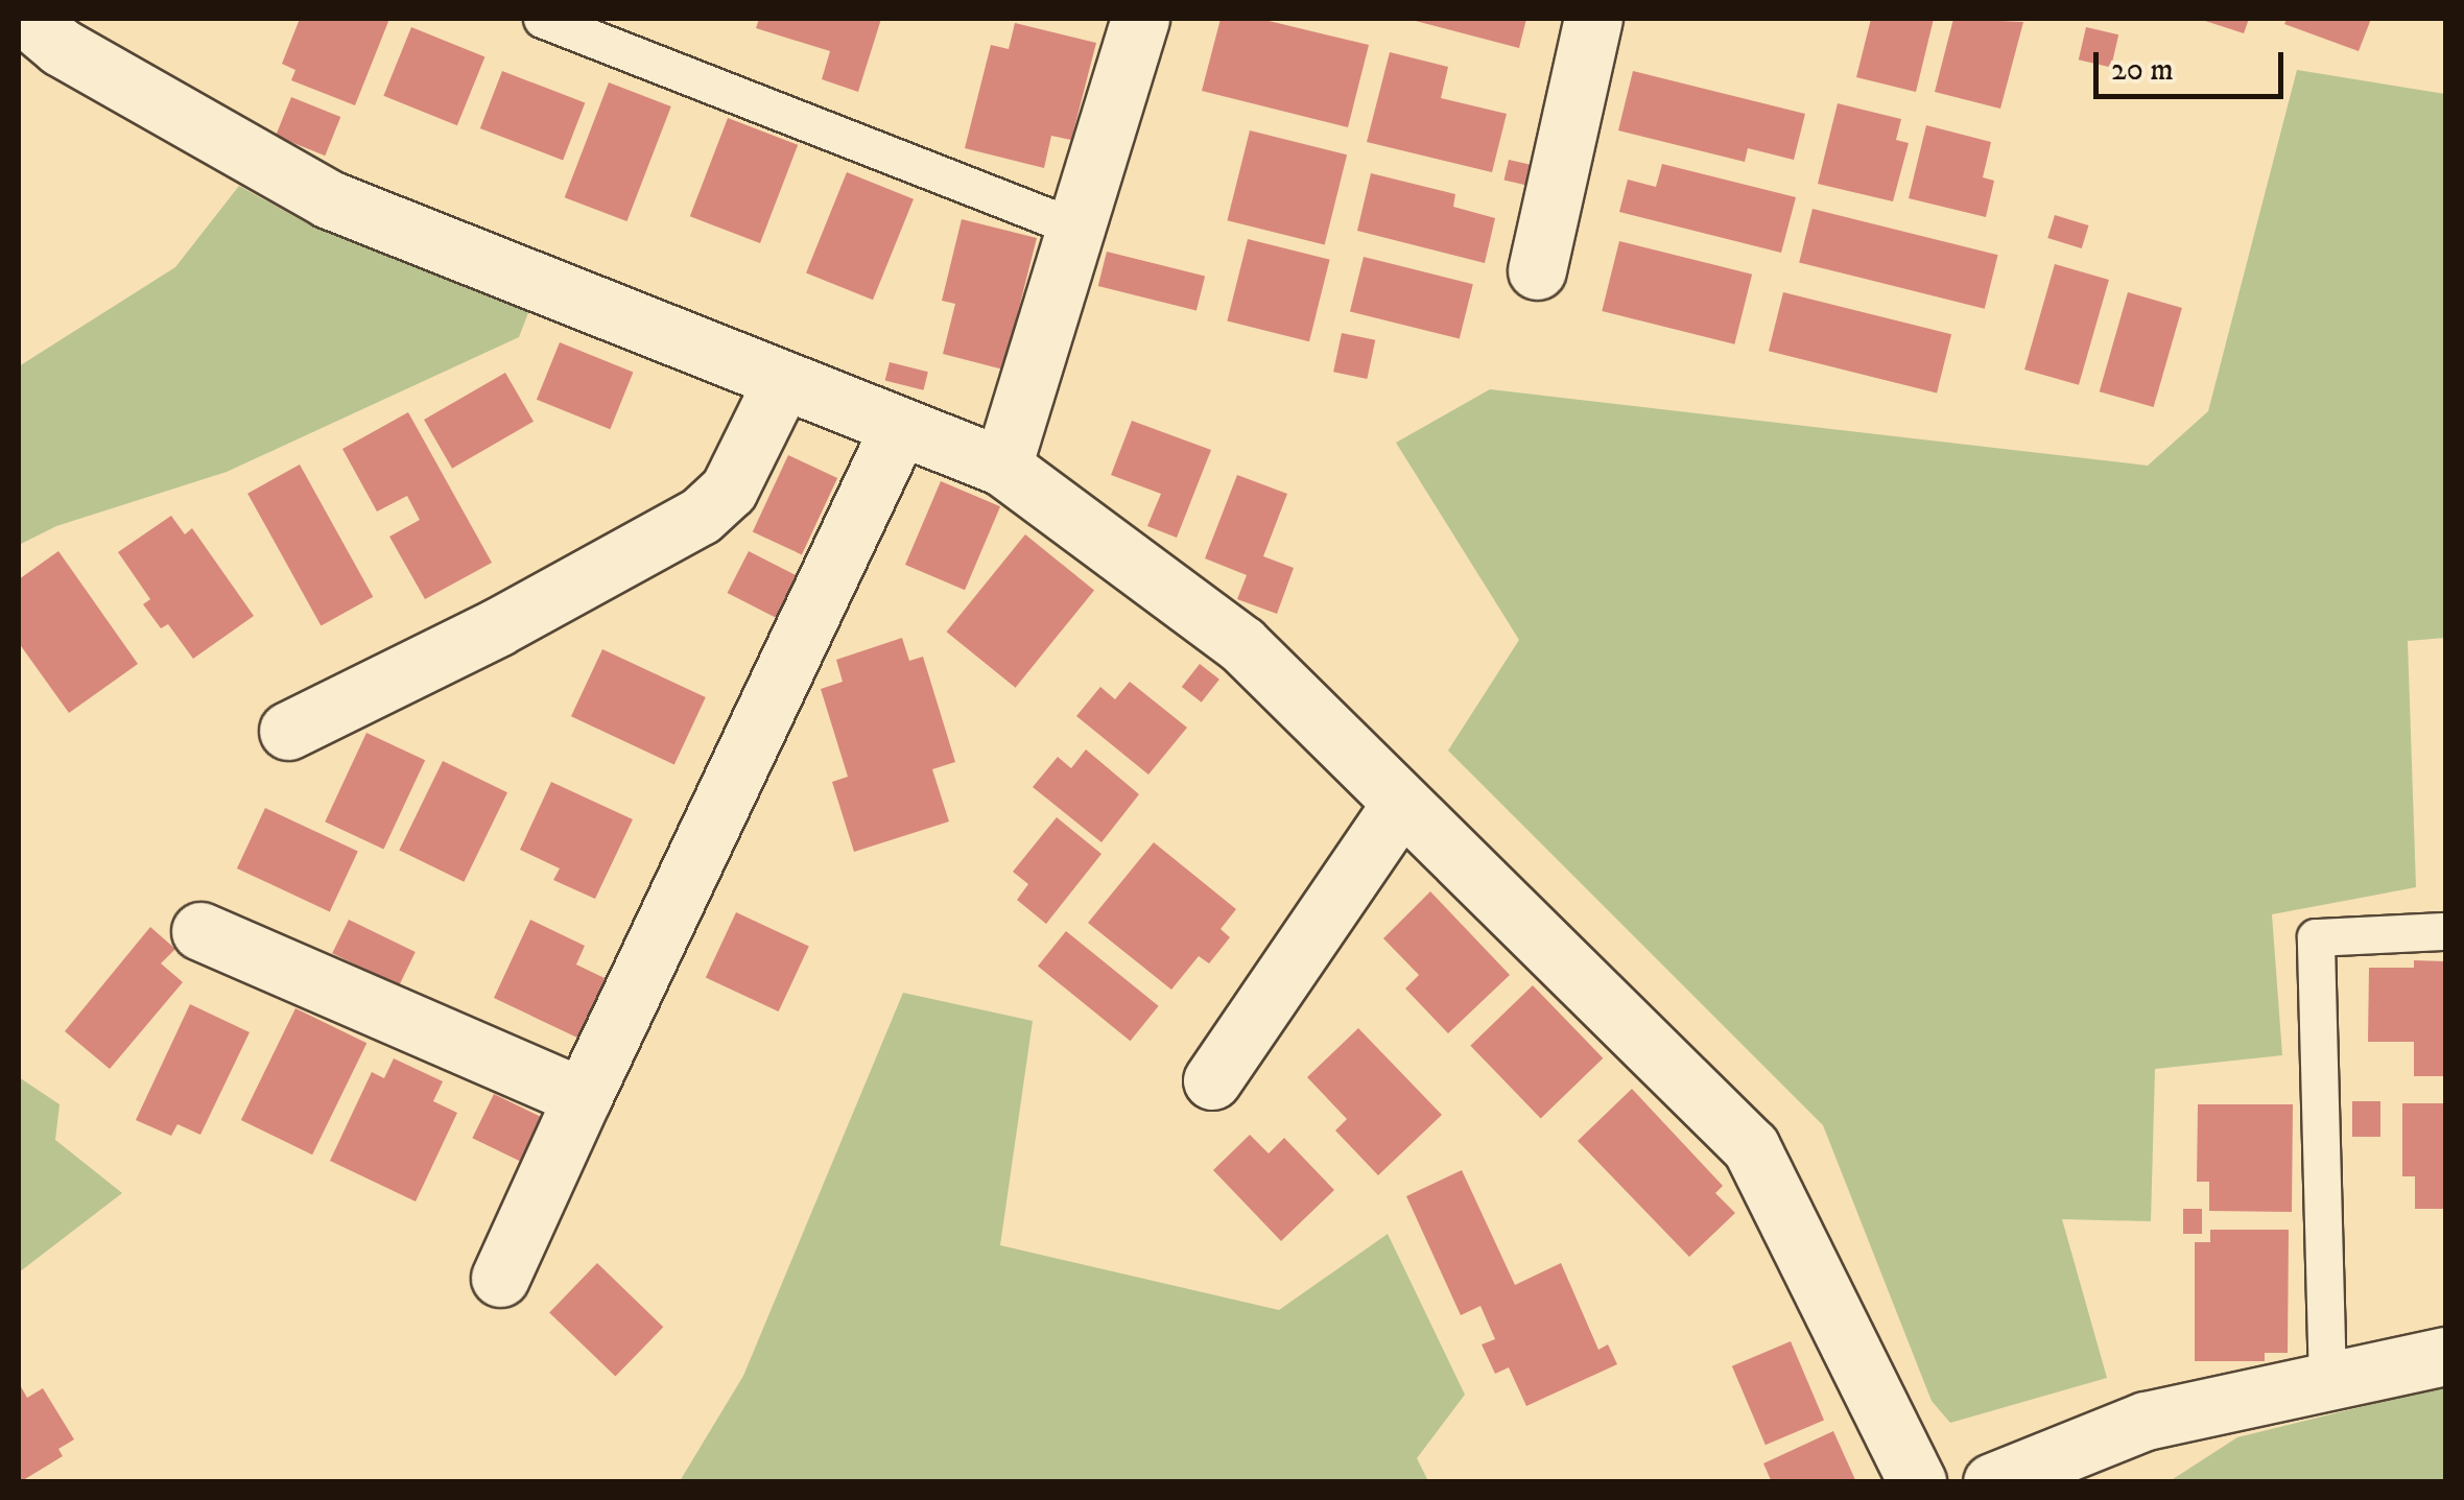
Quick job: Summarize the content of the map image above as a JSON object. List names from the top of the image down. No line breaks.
{"scale_bar":"20 m"}
